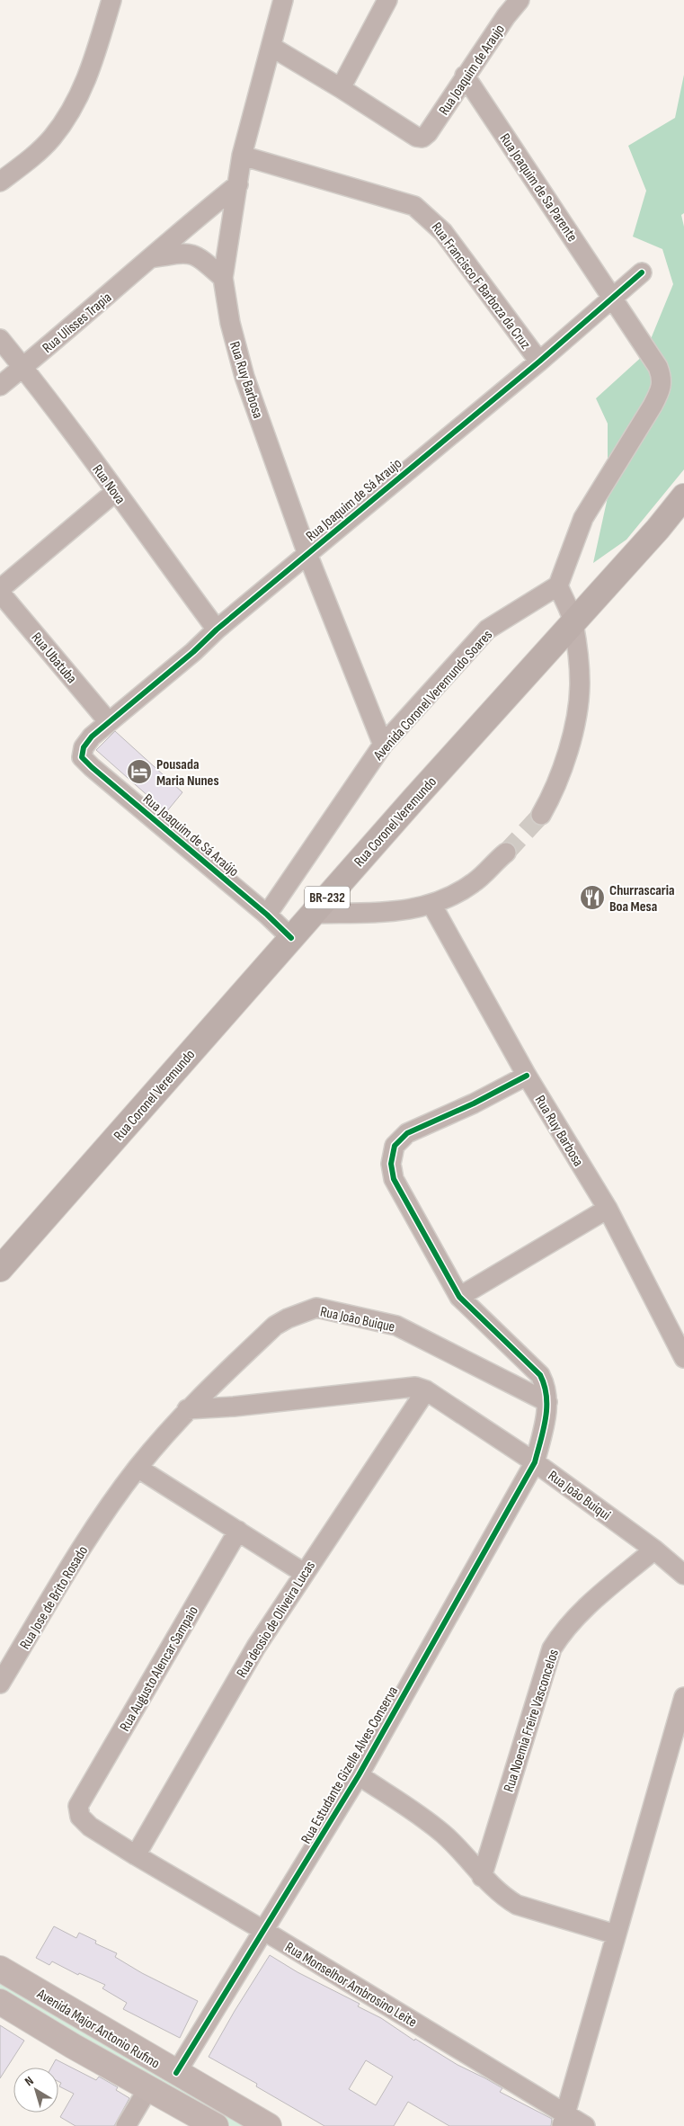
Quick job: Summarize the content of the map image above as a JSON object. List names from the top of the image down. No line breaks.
{"streets":{"highway":["Rua Coronel Veremundo","BR-232"],"main road":["Avenida Major Antonio Rufino"],"street":["Rua Joaquim de Araujo","Rua Joaquim de Sa Parente","Rua Francisco F Barboza da Cruz","Rua Ulisses Trapia","Rua Ruy Barbosa","Rua Nova","Rua Joaquim de Sá Araujo","Rua Ubatuba","Avenida Coronel Veremundo Soares","Rua Joaquim de Sá Araújo","Rua João Buique","Rua João Buiqui","Rua Jose de Brito Rosado","Rua deosio de Oliveira Lucas","Rua Augusto Alencar Sampaio","Rua Noemia Freire Vasconcelos","Rua Estudante Gizelle Alves Conserva","Rua Monselhor Ambrosino Leite"]},"crossings":[["Rua Joaquim de Araujo","Rua Joaquim de Sa Parente"],["Rua Joaquim de Sa Parente","Rua Joaquim de Sá Araujo"],["Rua Joaquim de Sa Parente","Avenida Coronel Veremundo Soares"],["Rua Francisco F Barboza da Cruz","Rua Ruy Barbosa"],["Rua Francisco F Barboza da Cruz","Rua Joaquim de Sá Araujo"],["Rua Ulisses Trapia","Rua Ruy Barbosa"],["Rua Ulisses Trapia","Rua Nova"],["Rua Ruy Barbosa","Rua Joaquim de Sá Araujo"],["Rua Ruy Barbosa","Avenida Coronel Veremundo Soares"],["Rua Ruy Barbosa","Rua Estudante Gizelle Alves Conserva"],["Rua Nova","Rua Joaquim de Sá Araujo"],["Rua Joaquim de Sá Araujo","Rua Ubatuba"],["Rua Joaquim de Sá Araujo","Rua Joaquim de Sá Araújo"],["Avenida Coronel Veremundo Soares","Rua Joaquim de Sá Araújo"],["Rua Coronel Veremundo","Rua Joaquim de Sá Araújo"],["Rua João Buique","Rua Jose de Brito Rosado"],["Rua João Buique","Rua Estudante Gizelle Alves Conserva"],["Rua João Buiqui","Rua deosio de Oliveira Lucas"],["Rua João Buiqui","Rua Noemia Freire Vasconcelos"],["Rua João Buiqui","Rua Estudante Gizelle Alves Conserva"],["Rua deosio de Oliveira Lucas","Rua Monselhor Ambrosino Leite"],["Rua Augusto Alencar Sampaio","Rua Monselhor Ambrosino Leite"],["Rua Estudante Gizelle Alves Conserva","Rua Monselhor Ambrosino Leite"],["Rua Estudante Gizelle Alves Conserva","Avenida Major Antonio Rufino"]],"places":{"hotel":["Pousada Maria Nunes"],"restaurant":["Churrascaria Boa Mesa"]},"north":"top left"}
